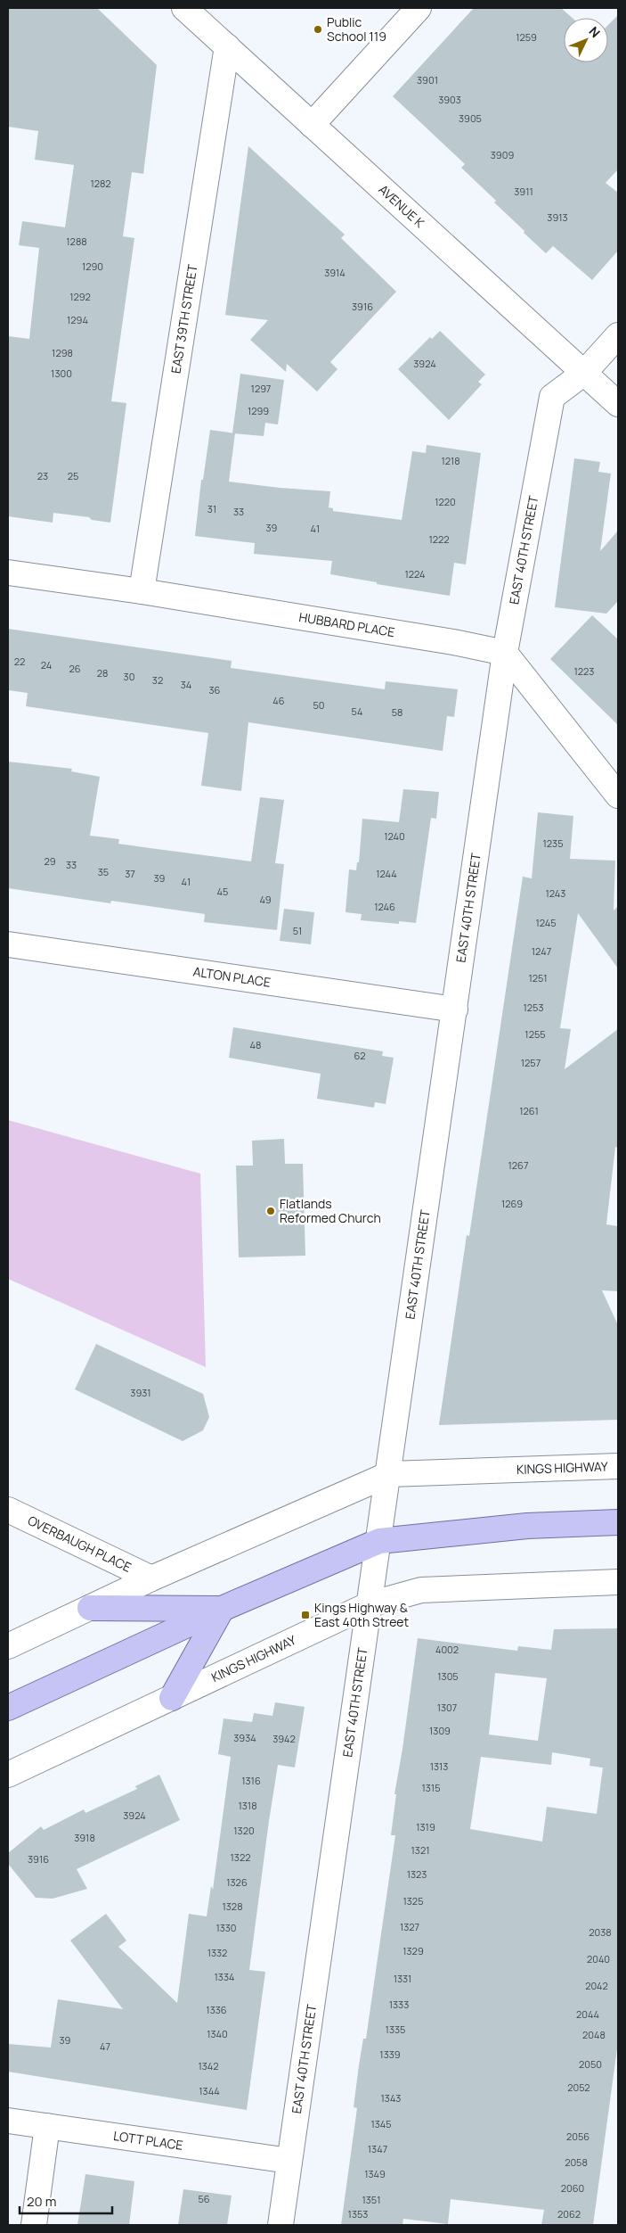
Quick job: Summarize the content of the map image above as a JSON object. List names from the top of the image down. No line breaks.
{"streets":{"street":["AVENUE K","EAST 39TH STREET","EAST 40TH STREET","HUBBARD PLACE","ALTON PLACE","KINGS HIGHWAY","OVERBAUGH PLACE","LOTT PLACE"]},"crossings":[["AVENUE K","EAST 39TH STREET"],["AVENUE K","EAST 40TH STREET"],["EAST 39TH STREET","HUBBARD PLACE"],["EAST 40TH STREET","HUBBARD PLACE"],["EAST 40TH STREET","ALTON PLACE"],["EAST 40TH STREET","KINGS HIGHWAY"],["EAST 40TH STREET","LOTT PLACE"],["KINGS HIGHWAY","OVERBAUGH PLACE"]],"places":{"other":["Public School 119","Flatlands Reformed Church"],"transit":["Kings Highway & East 40th Street"]},"house_numbers":["1259","3901","3903","3905","3909","1282","3911","3913","1288","1290","3914","1292","3916","1294","1298","3924","1300","1297","1299","1218","23","25","1220","31","33","39","41","1222","1224","22","24","26","1223","28","30","32","34","36","46","50","54","58","1240","1235","29","33","35","37","1244","39","41","45","1243","49","1246","1245","51","1247","1251","1253","1255","48","62","1257","1261","1267","1269","3931","4002","1305","1307","1309","3934","3942","1313","1316","1315","1318","3924","1319","1320","3918","1321","1322","3916","1323","1326","1325","1328","1327","1330","2038","1329","1332","2040","1334","1331","2042","1333","1336","2044","1335","1340","2048","39","47","1339","2050","1342","2052","1344","1343","1345","2056","1347","2058","1349","2060","56","1351","1353","2062"],"scale_bar":"20 m","north":"top right"}
